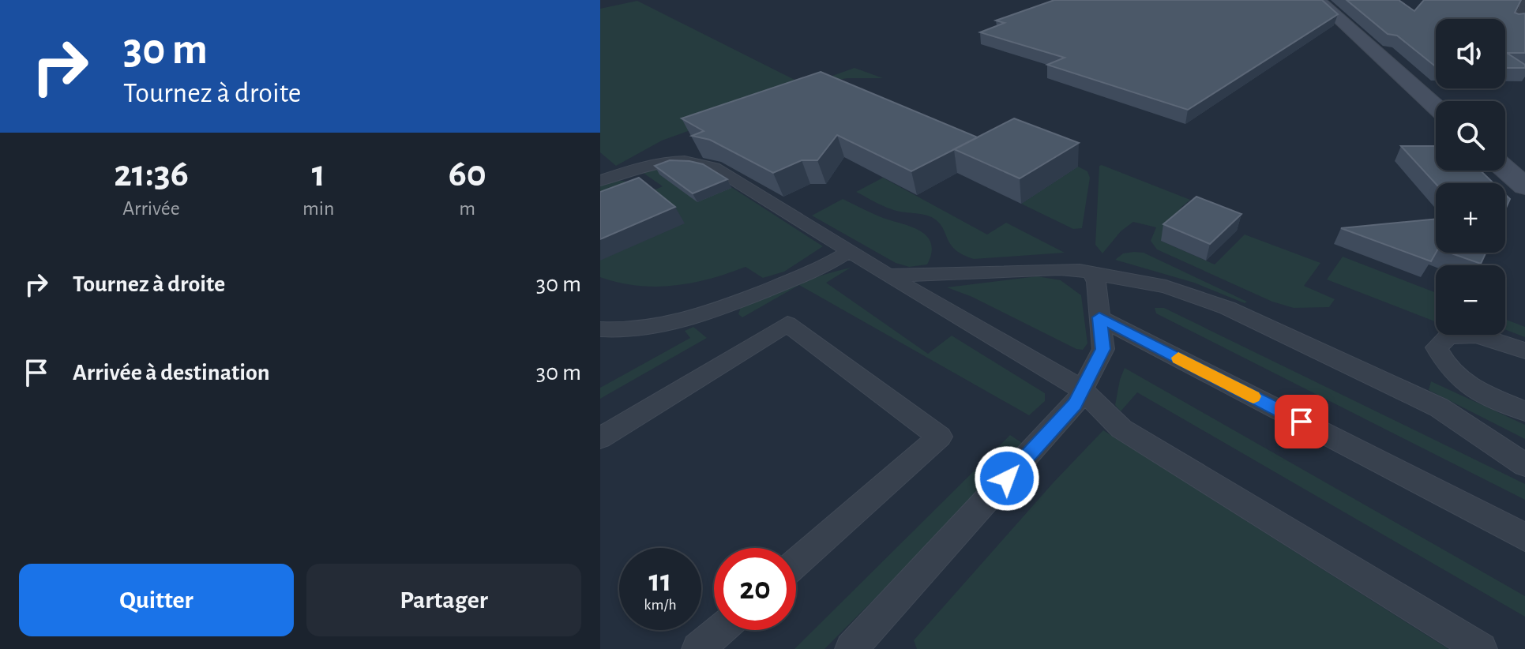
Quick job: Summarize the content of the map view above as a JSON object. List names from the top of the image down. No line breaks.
{"page":{"turn":["30 m","Tournez à droite"],"map_buttons":["+","−"],"eta":["21:36","Arrivée","1","min","60","m"],"list":[{"name":"Tournez à droite","value":"30 m"},{"name":"Arrivée à destination","value":"30 m"}],"speed":"11 km/h","limit":"20","buttons":["Quitter","Partager"]}}
